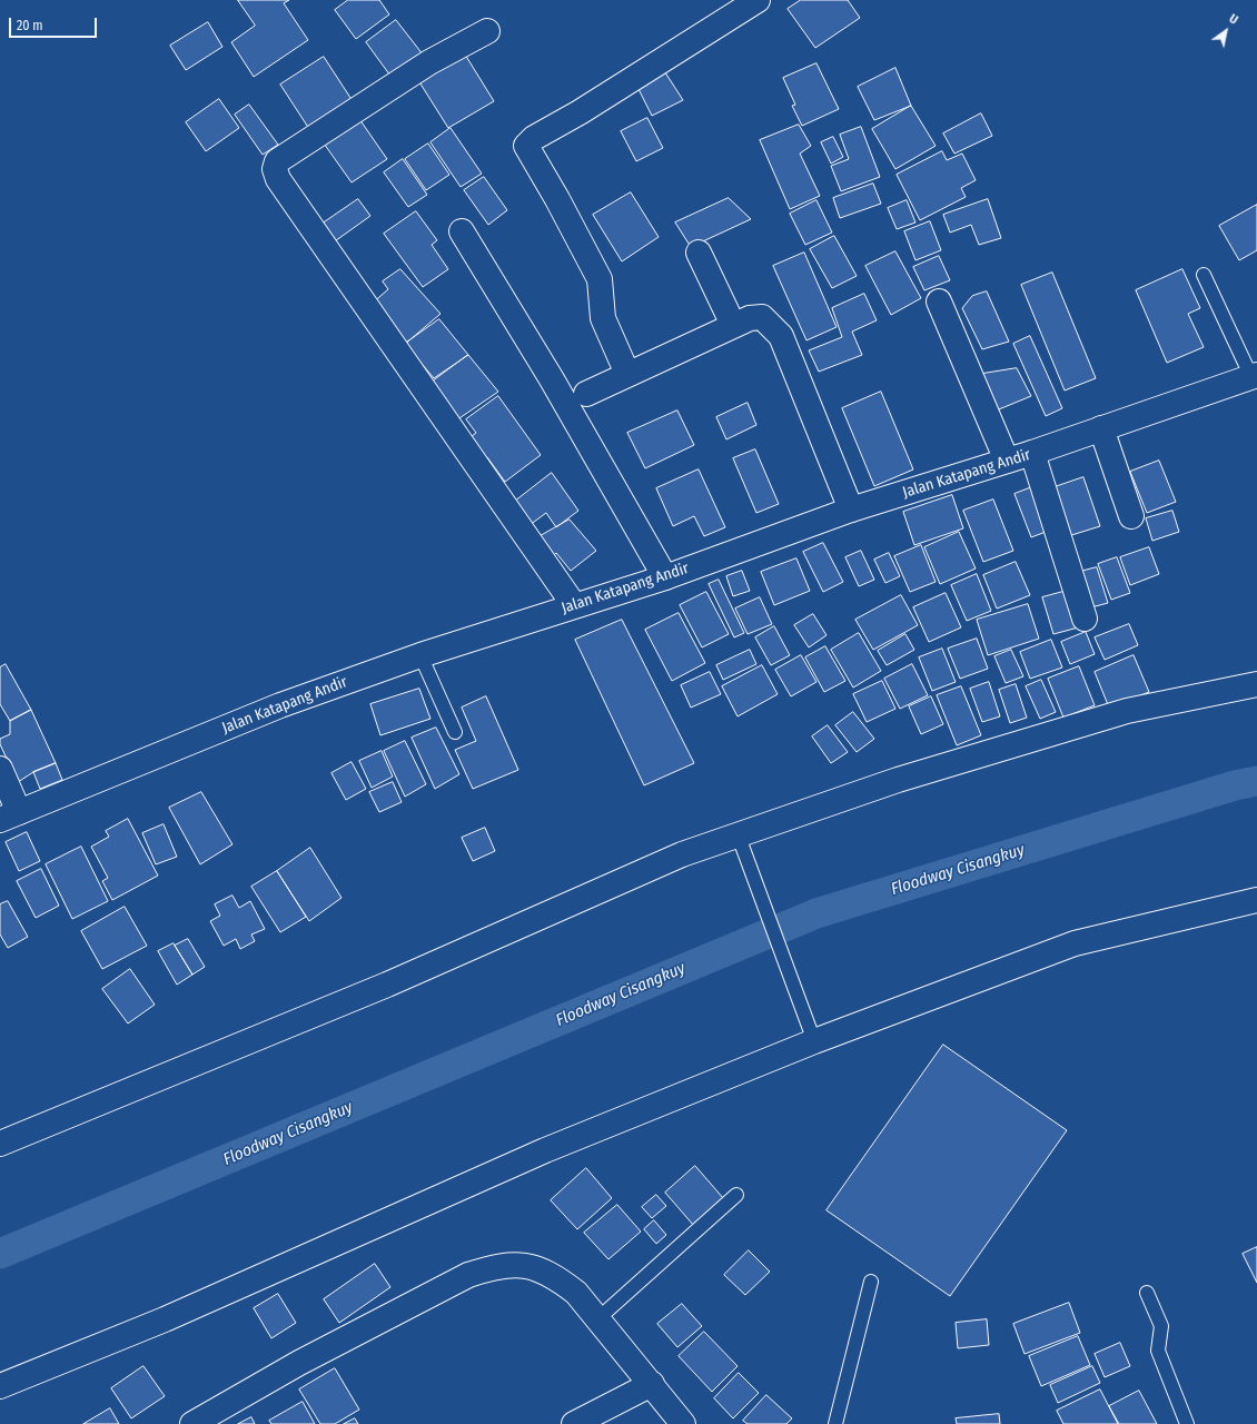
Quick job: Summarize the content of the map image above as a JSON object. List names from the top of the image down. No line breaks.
{"streets":{"street":["Jalan Katapang Andir"]},"water":["Floodway Cisangkuy"],"scale_bar":"20 m","north":"top right"}
